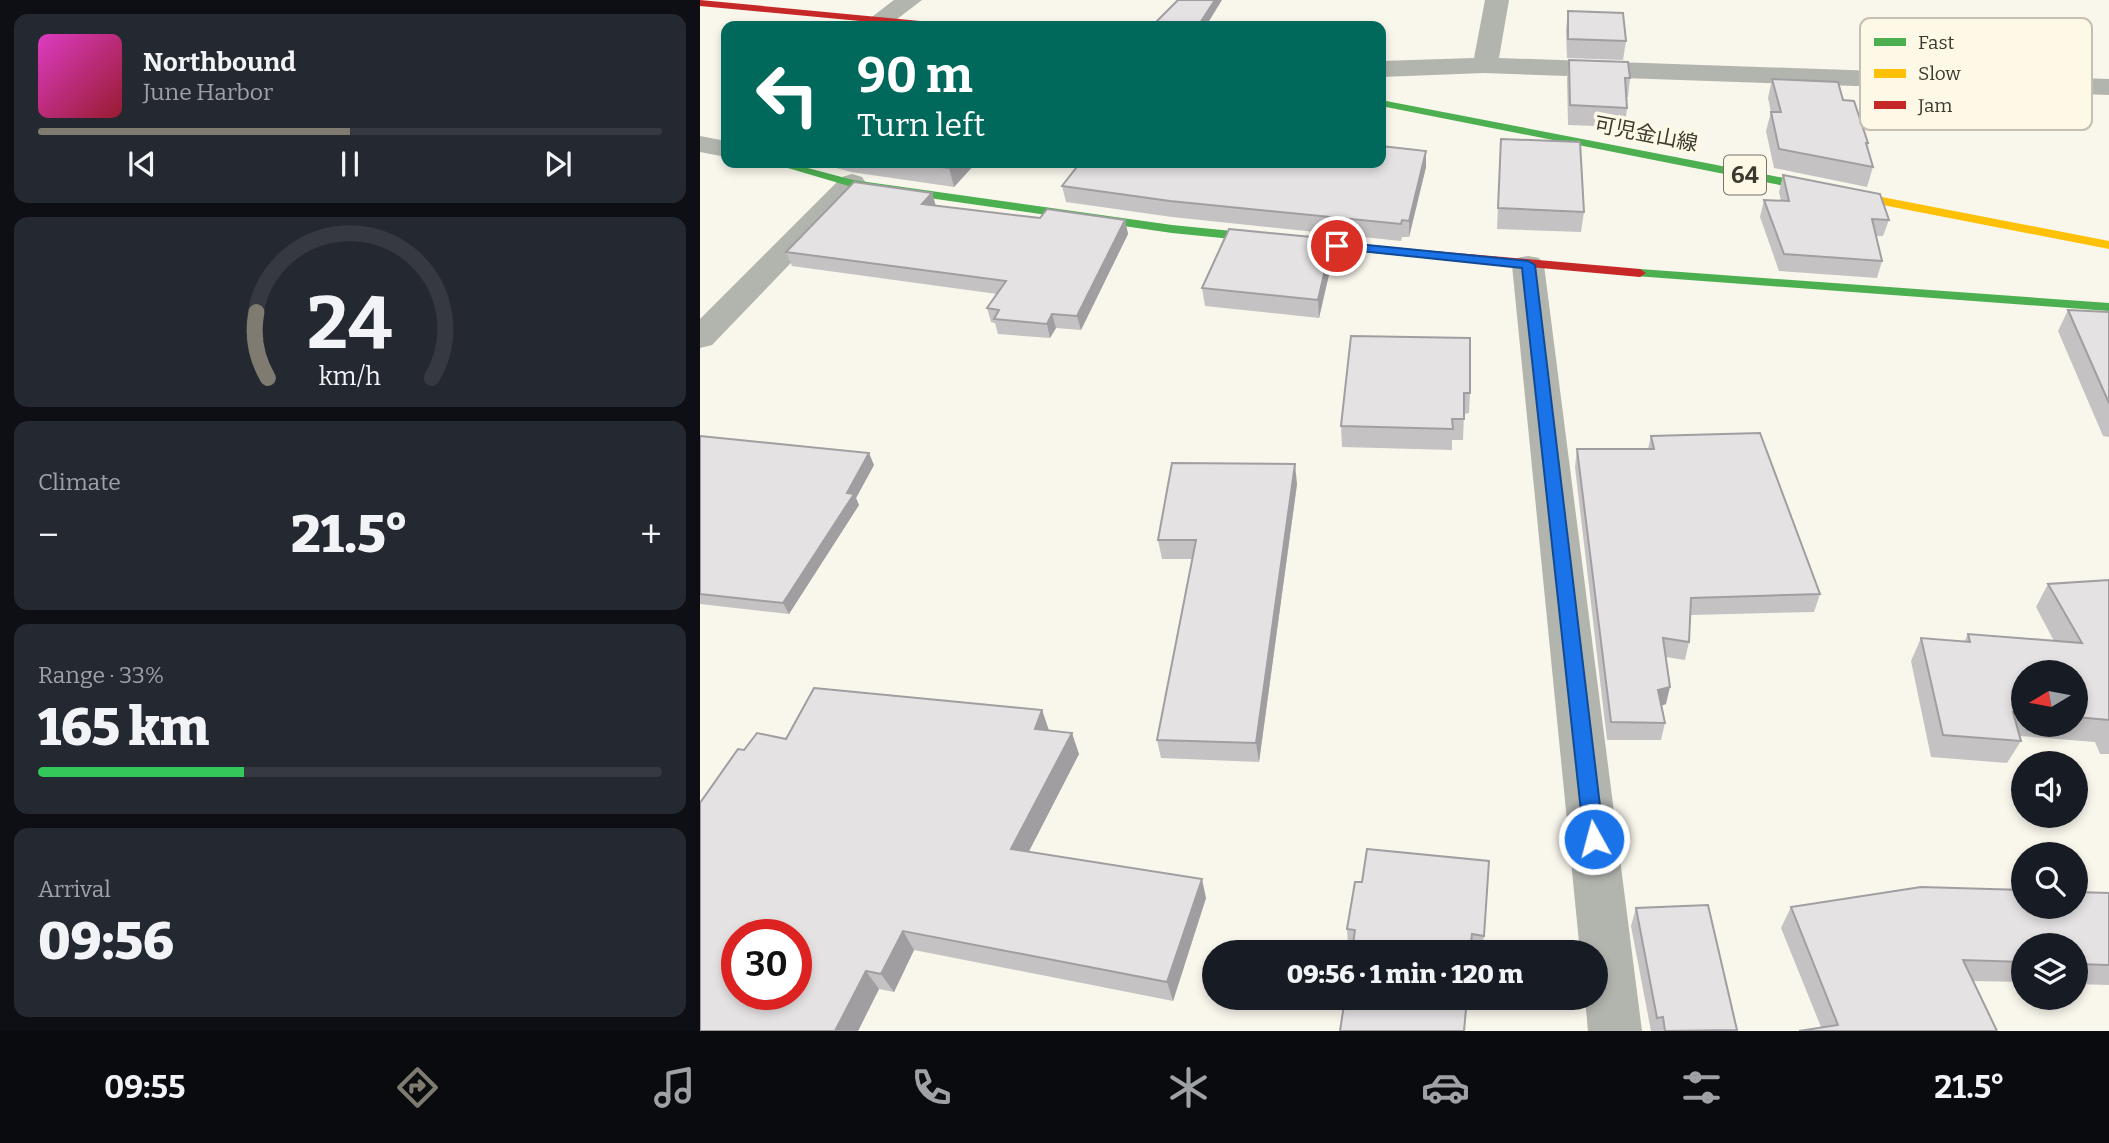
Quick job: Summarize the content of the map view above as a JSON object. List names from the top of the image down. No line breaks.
{"streets":{"street":["可児金山線","64"]},"legend":["Fast","Slow","Jam"],"north":"left","page":{"turn":["90 m","Turn left"],"song":["Northbound","June Harbor"],"tile":["Climate",["Range · 33%","165 km"],["Arrival","09:56"]],"heat":["−","21.5°","+"],"limit":"30","trip":"09:56 · 1 min · 120 m","tabs":["09:55","21.5°"],"gauge":["24","km/h"]}}
